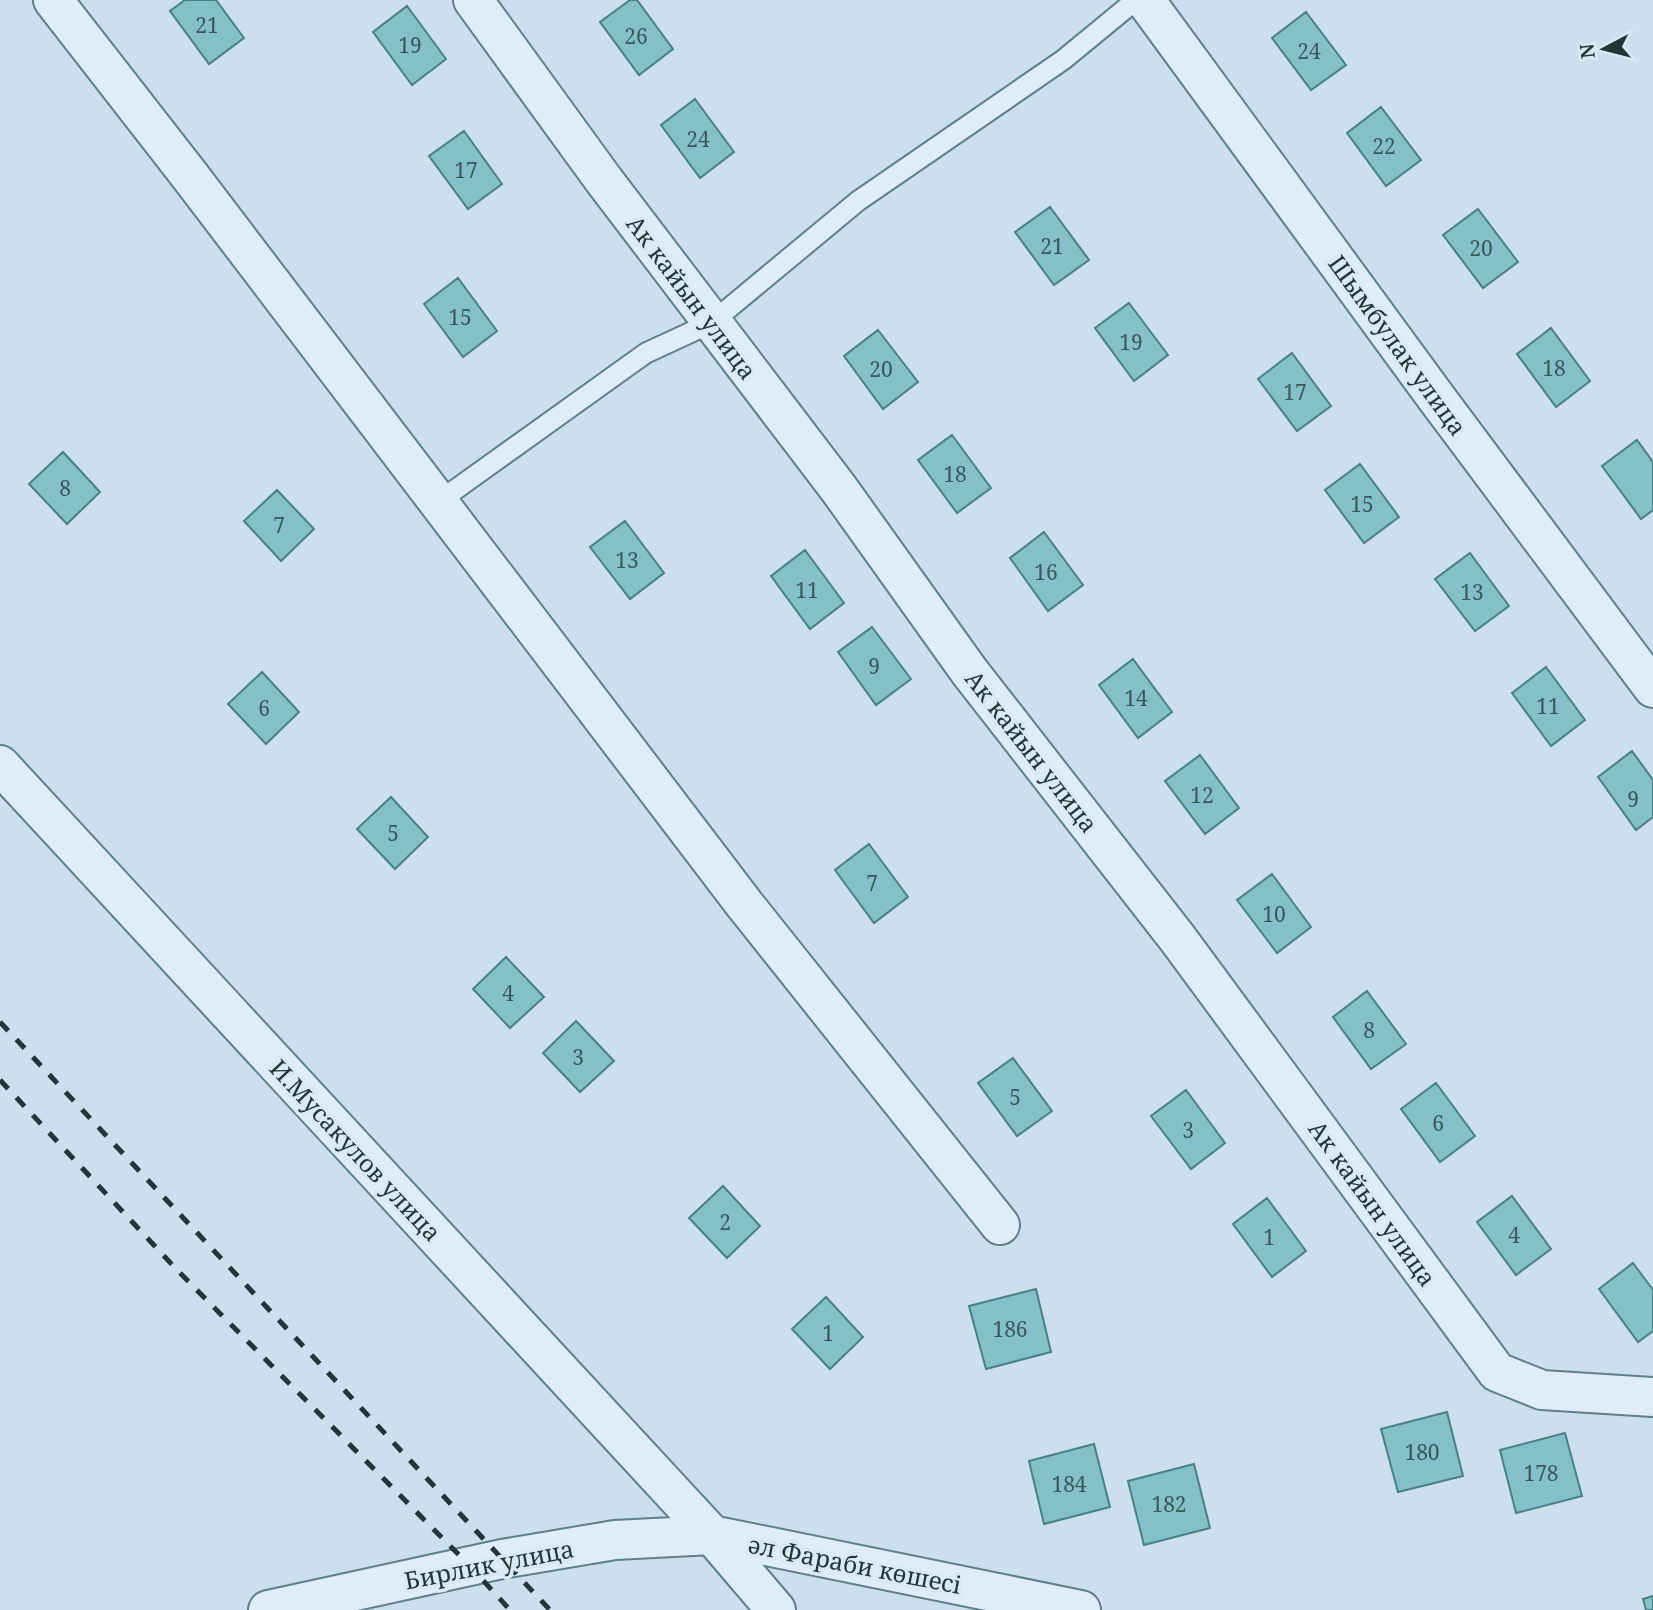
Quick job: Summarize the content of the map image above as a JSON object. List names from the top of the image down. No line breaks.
{"streets":{"street":["Ак кайын улица","Шымбулак улица","И.Мусакулов улица","Бирлик улица","әл Фараби көшесі"]},"crossings":[["И.Мусакулов улица","Бирлик улица"],["И.Мусакулов улица","әл Фараби көшесі"],["Бирлик улица","әл Фараби көшесі"]],"house_numbers":["21","26","19","24","24","22","17","21","20","15","19","18","20","17","18","8","15","7","13","16","11","13","9","14","11","6","12","9","5","7","10","4","8","3","5","6","3","2","4","1","186","1","180","178","184","182"],"north":"left"}
